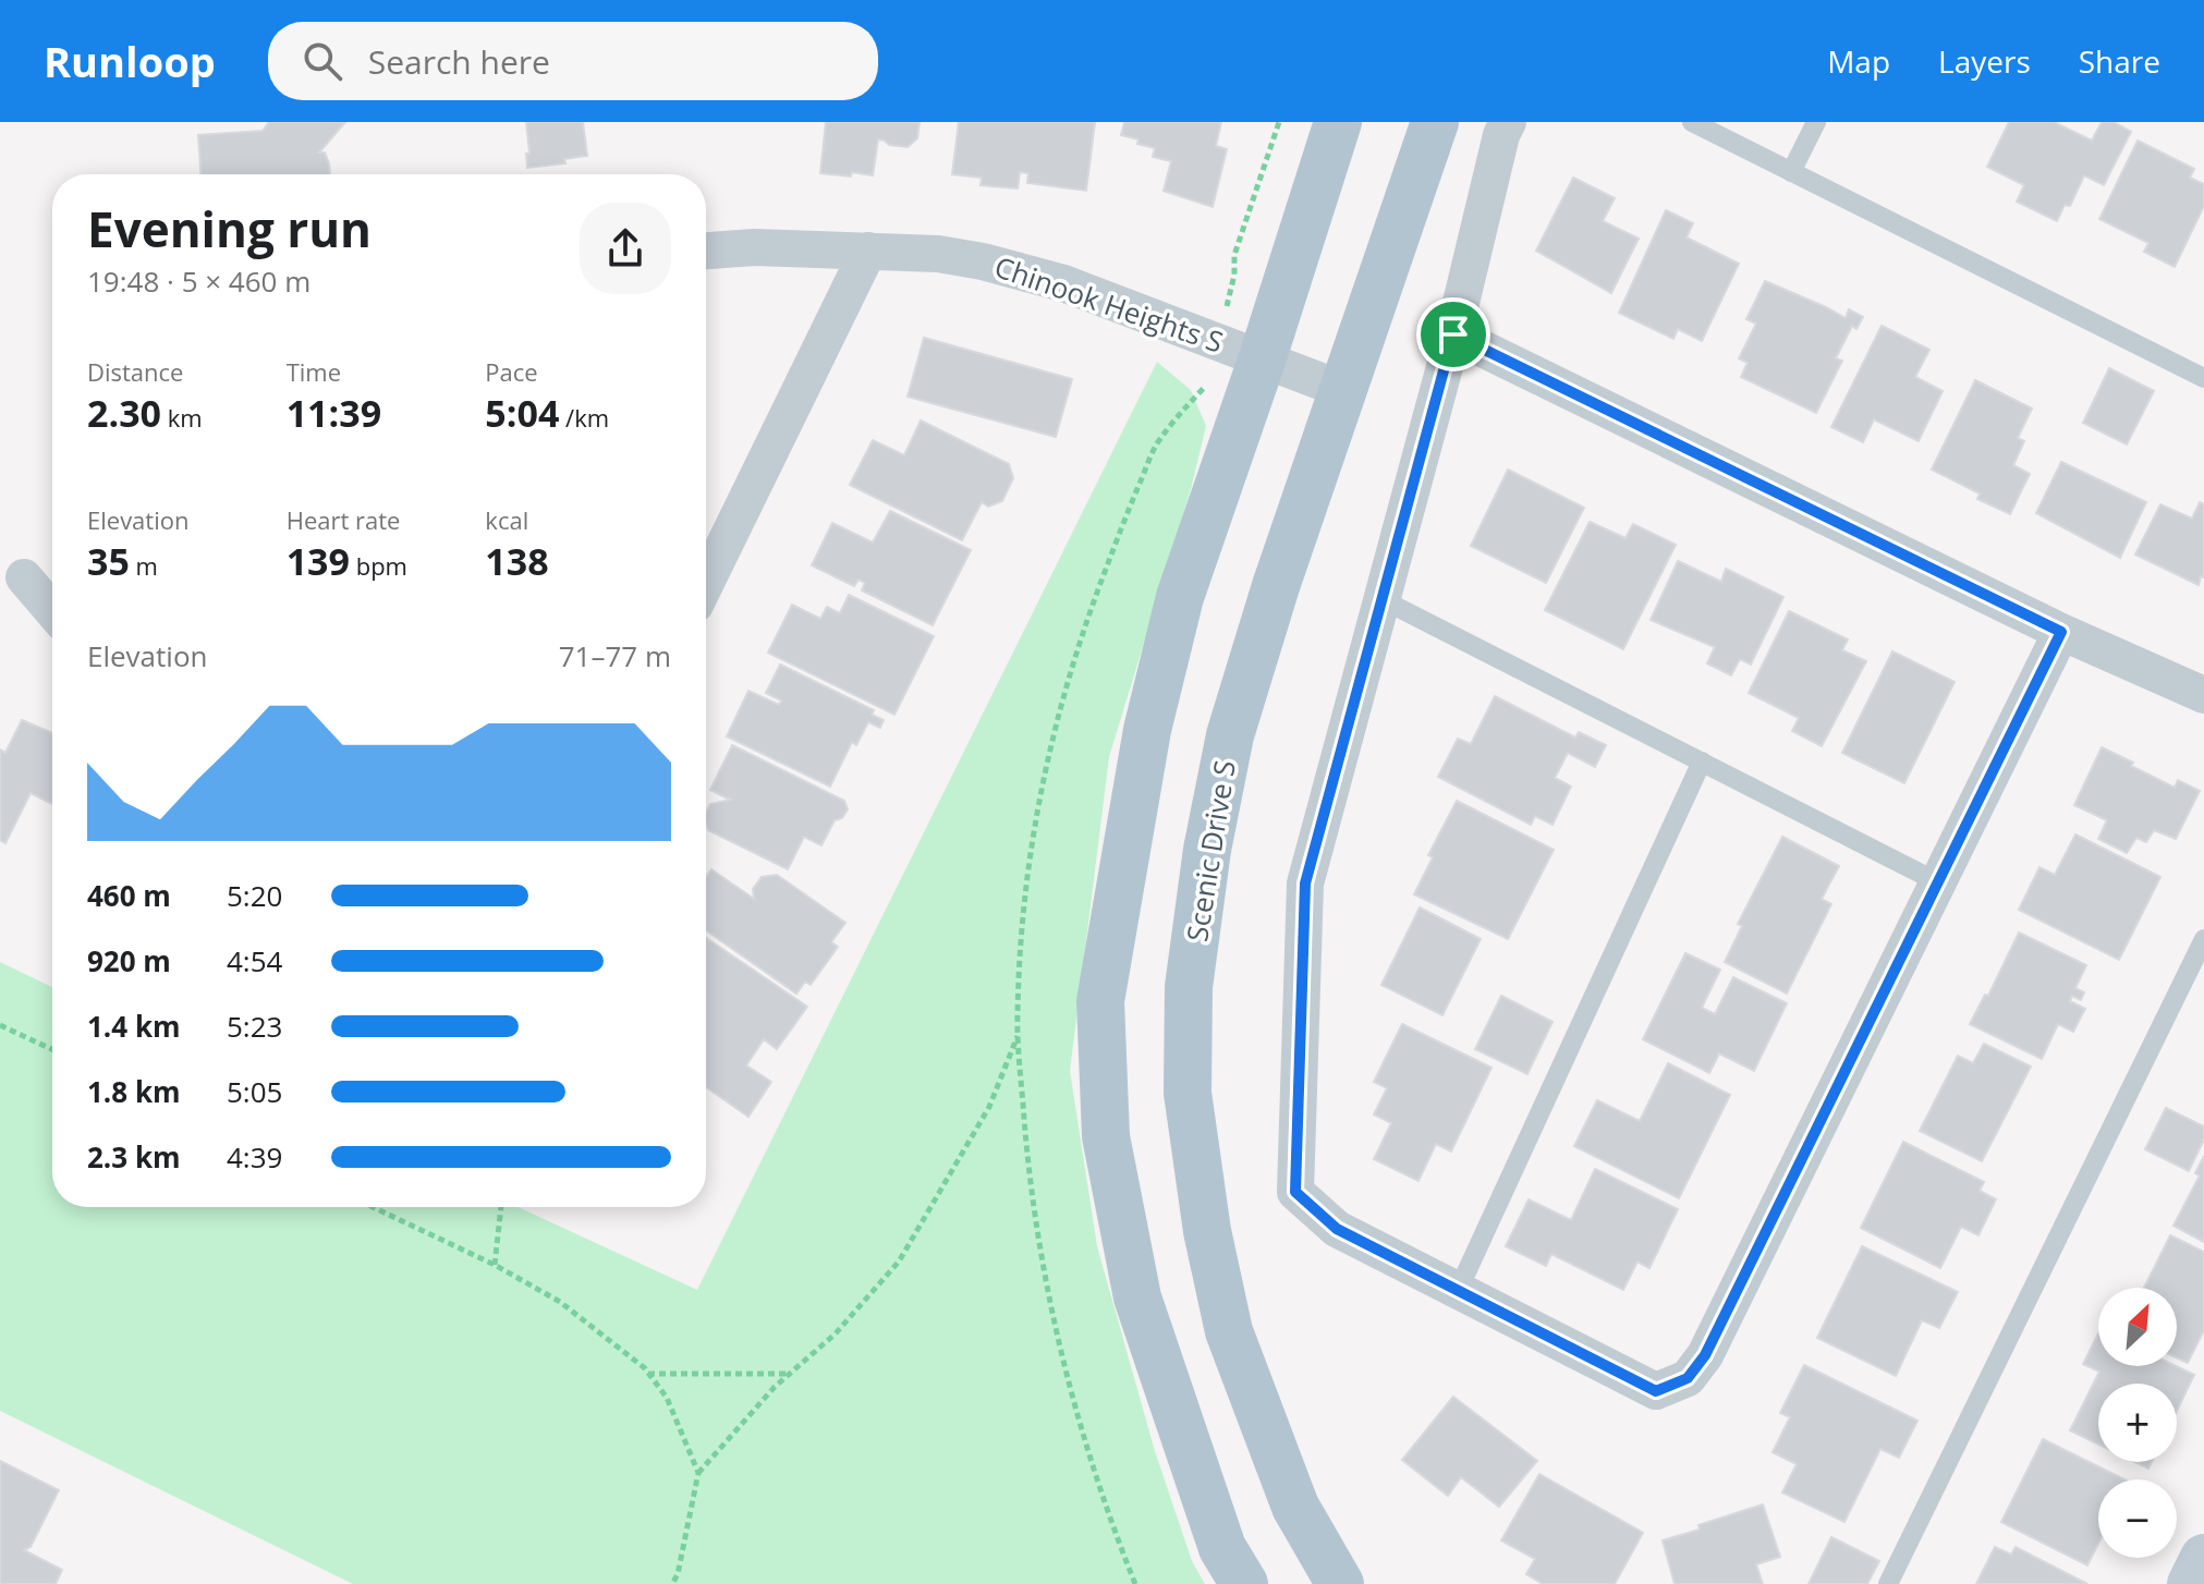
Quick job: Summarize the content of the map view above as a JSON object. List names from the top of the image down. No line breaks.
{"streets":{"main road":["Scenic Drive S"],"street":["Chinook Heights S"]},"crossings":[["Chinook Heights S","Scenic Drive S"]],"north":"top right","page":{"header":"Runloop","search":"Search here","nav":["Map","Layers","Share"],"heading":["Evening run","19:48 · 5 × 460 m"],"stats":[["Distance","2.30 km"],["Time","11:39"],["Pace","5:04 /km"],["Elevation","35 m"],["Heart rate","139 bpm"],["kcal","138"]],"chart":["Elevation","71–77 m"],"list":[{"name":"460 m","note":"5:20"},{"name":"920 m","note":"4:54"},{"name":"1.4 km","note":"5:23"},{"name":"1.8 km","note":"5:05"},{"name":"2.3 km","note":"4:39"}],"map_buttons":["+","−"]}}
